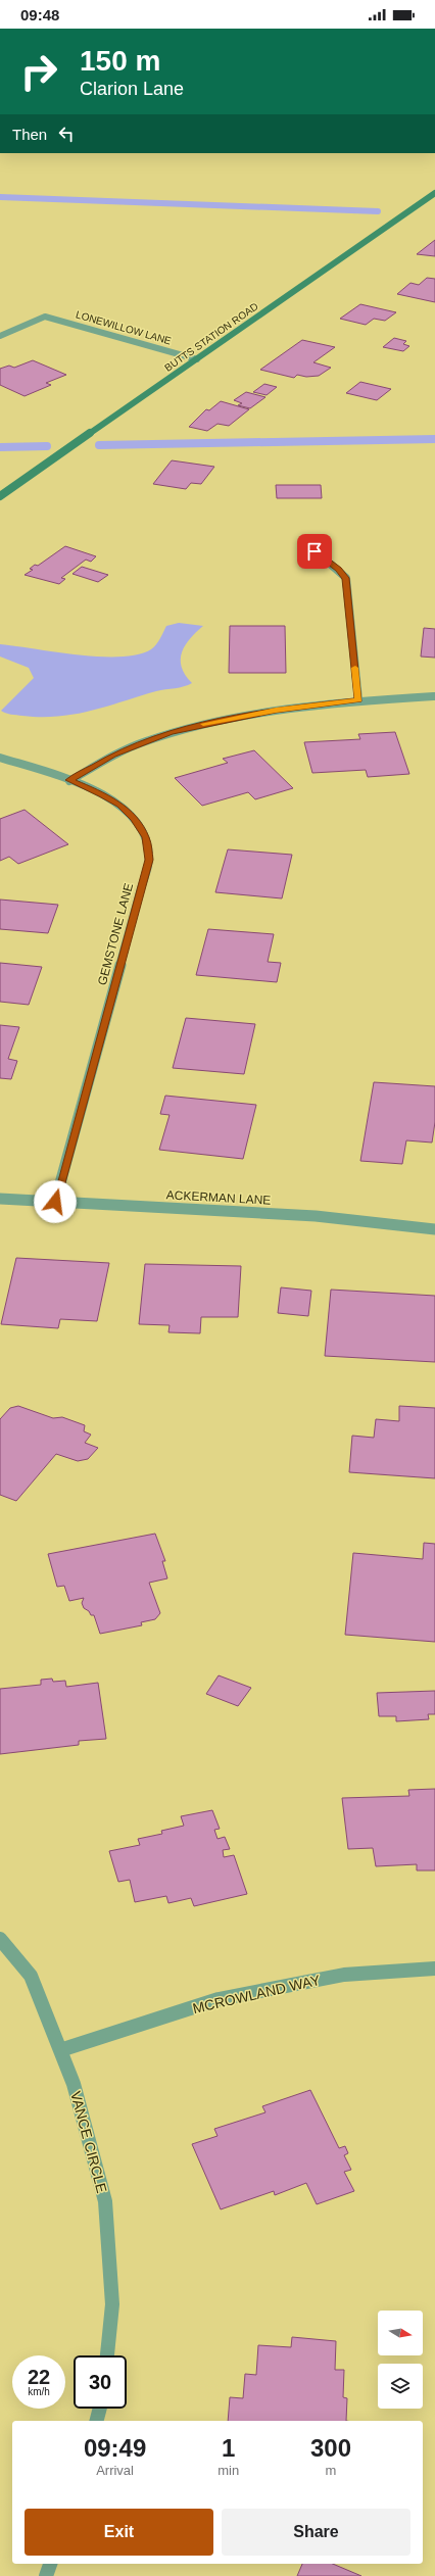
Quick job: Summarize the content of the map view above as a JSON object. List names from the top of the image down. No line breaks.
{"streets":{"main road":["BUTTS STATION ROAD"],"street":["LONEWILLOW LANE","GEMSTONE LANE","ACKERMAN LANE","MCROWLAND WAY","VANCE CIRCLE"]},"crossings":[["LONEWILLOW LANE","BUTTS STATION ROAD"],["GEMSTONE LANE","ACKERMAN LANE"],["MCROWLAND WAY","VANCE CIRCLE"]],"north":"right","page":{"status":"09:48","turn":["150 m","Clarion Lane"],"then":"Then","speed":"22 km/h","limit":"30","eta":["09:49","Arrival","1","min","300","m"],"buttons":["Exit","Share"]}}
